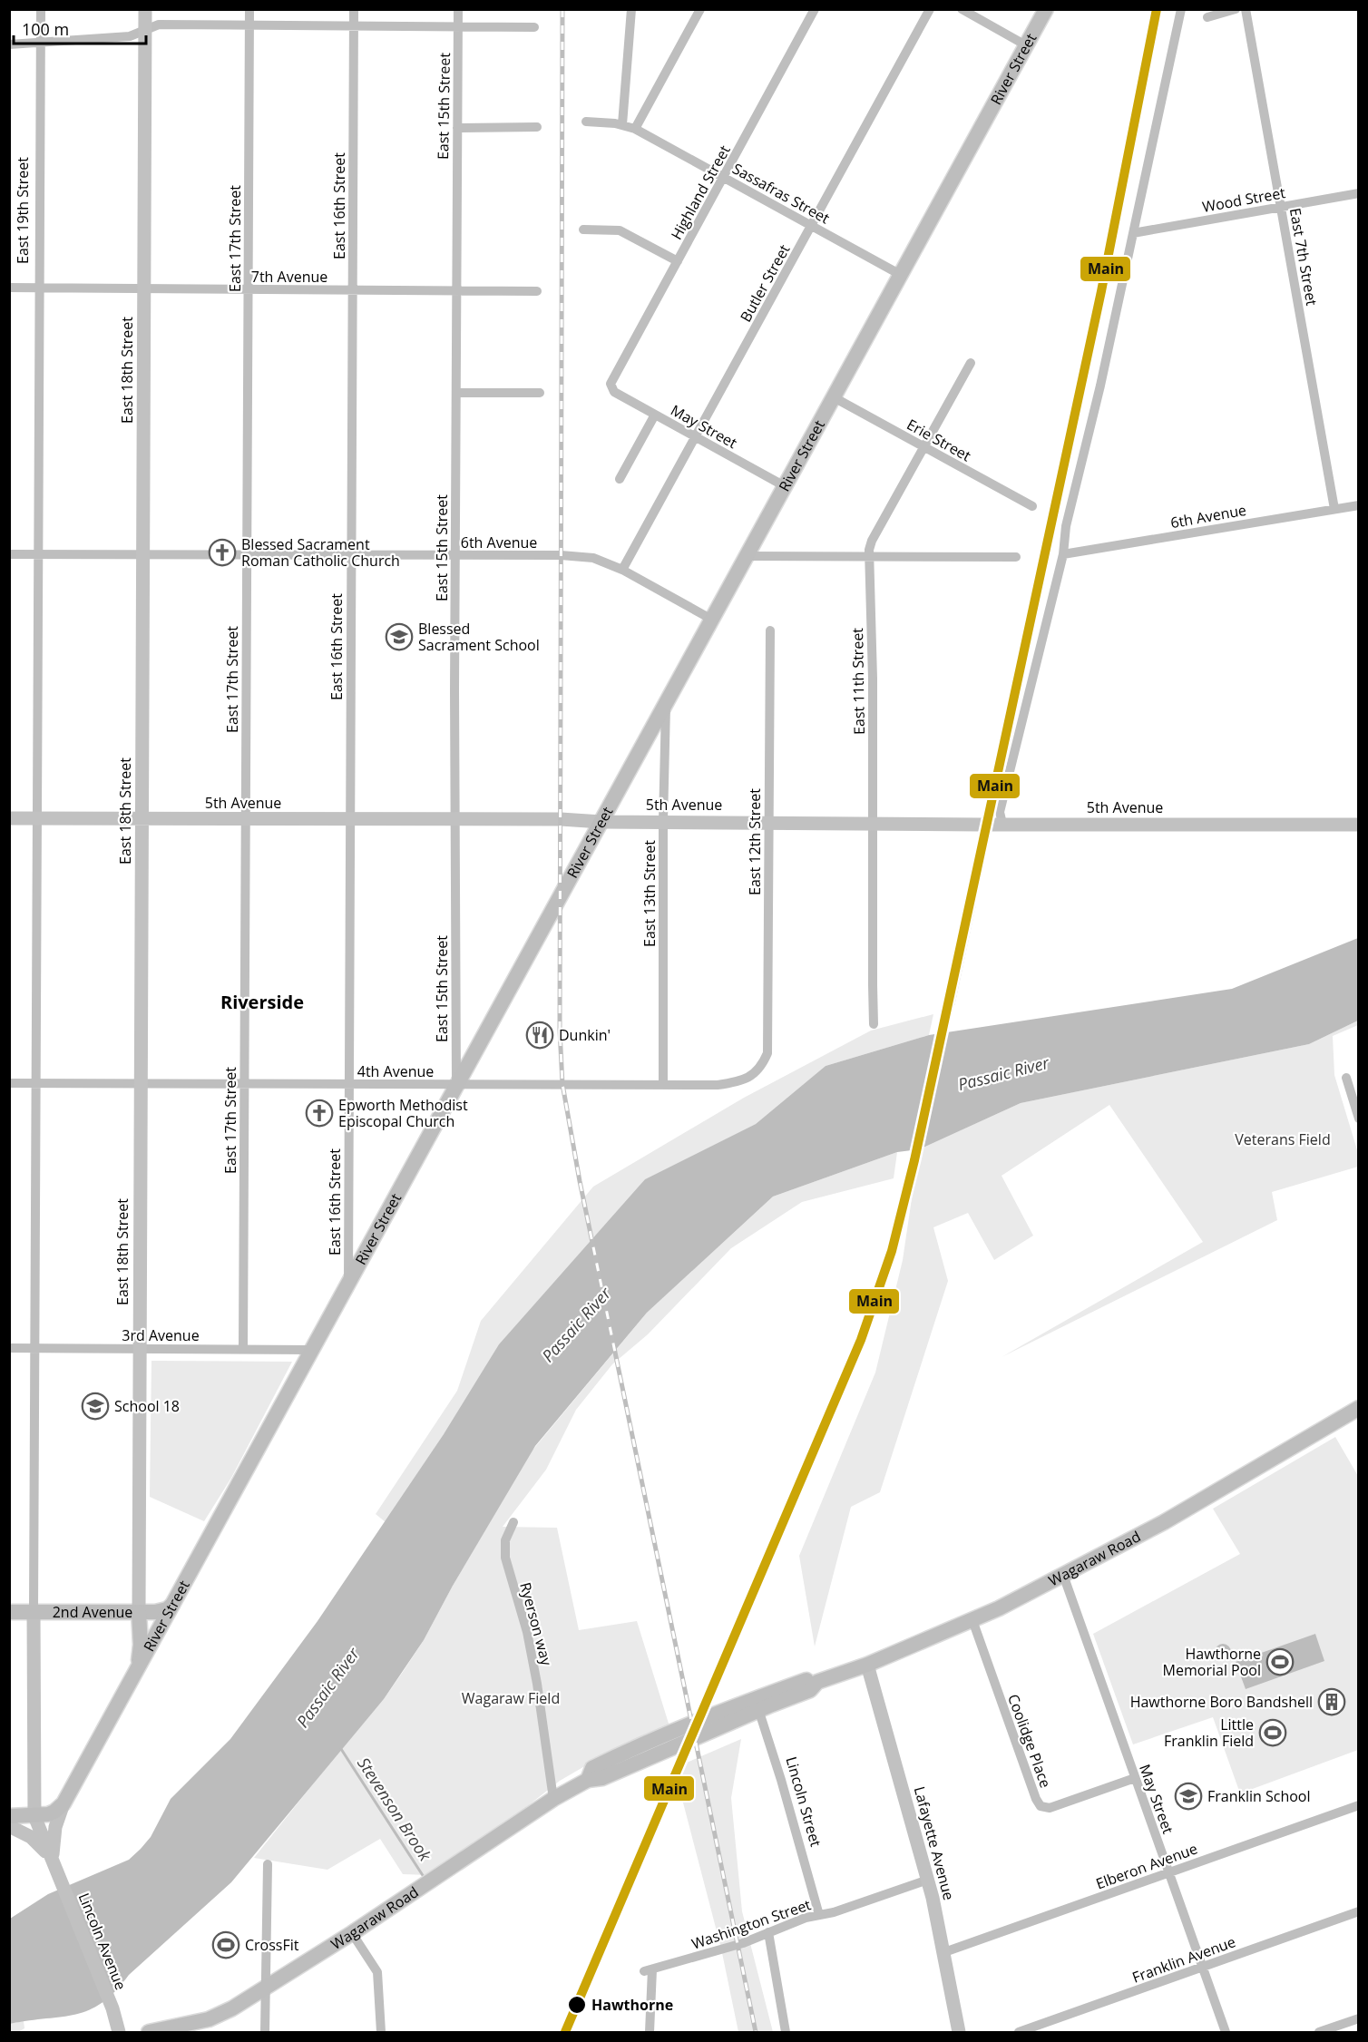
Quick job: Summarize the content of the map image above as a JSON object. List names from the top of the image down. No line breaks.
{"streets":{"main road":["River Street","Wagaraw Road","2nd Avenue"],"street":["East 15th Street","Highland Street","Sassafras Street","Wood Street","East 16th Street","East 19th Street","East 17th Street","East 7th Street","7th Avenue","Butler Street","East 18th Street","May Street","Erie Street","6th Avenue","East 11th Street","5th Avenue","East 12th Street","East 13th Street","4th Avenue","3rd Avenue","Ryerson way","Coolidge Place","Lincoln Street","Lafayette Avenue","Elberon Avenue","Washington Street","Lincoln Avenue","Franklin Avenue"]},"crossings":[["River Street","East 15th Street"],["River Street","Sassafras Street"],["River Street","East 16th Street"],["River Street","East 18th Street"],["River Street","May Street"],["River Street","Erie Street"],["River Street","6th Avenue"],["River Street","5th Avenue"],["River Street","East 13th Street"],["River Street","4th Avenue"],["River Street","3rd Avenue"],["River Street","2nd Avenue"],["River Street","Lincoln Avenue"],["East 15th Street","7th Avenue"],["East 15th Street","6th Avenue"],["East 15th Street","5th Avenue"],["East 15th Street","4th Avenue"],["Highland Street","Sassafras Street"],["Highland Street","May Street"],["Sassafras Street","Butler Street"],["Wood Street","East 7th Street"],["East 16th Street","7th Avenue"],["East 16th Street","6th Avenue"],["East 16th Street","5th Avenue"],["East 16th Street","4th Avenue"],["East 19th Street","7th Avenue"],["East 19th Street","6th Avenue"],["East 19th Street","5th Avenue"],["East 19th Street","4th Avenue"],["East 19th Street","3rd Avenue"],["East 19th Street","2nd Avenue"],["East 17th Street","7th Avenue"],["East 17th Street","6th Avenue"],["East 17th Street","5th Avenue"],["East 17th Street","4th Avenue"],["East 17th Street","3rd Avenue"],["East 7th Street","6th Avenue"],["7th Avenue","East 18th Street"],["Butler Street","May Street"],["Butler Street","6th Avenue"],["East 18th Street","6th Avenue"],["East 18th Street","5th Avenue"],["East 18th Street","4th Avenue"],["East 18th Street","3rd Avenue"],["East 18th Street","2nd Avenue"],["May Street","Wagaraw Road"],["May Street","Coolidge Place"],["May Street","Elberon Avenue"],["May Street","Franklin Avenue"],["Erie Street","East 11th Street"],["East 11th Street","5th Avenue"],["5th Avenue","East 12th Street"],["5th Avenue","East 13th Street"],["East 12th Street","4th Avenue"],["East 13th Street","4th Avenue"],["Wagaraw Road","Ryerson way"],["Wagaraw Road","Coolidge Place"],["Wagaraw Road","Lincoln Street"],["Wagaraw Road","Lafayette Avenue"],["Lincoln Street","Washington Street"],["Lafayette Avenue","Elberon Avenue"],["Lafayette Avenue","Washington Street"]],"districts":["Riverside"],"water":["Passaic River","Stevenson Brook"],"parks":["Veterans Field","Wagaraw Field"],"places":{"church":["Blessed Sacrament Roman Catholic Church","Epworth Methodist Episcopal Church"],"school or university":["Blessed Sacrament School","School 18","Franklin School"],"restaurant":["Dunkin'"],"sports":["Hawthorne Memorial Pool","Little Franklin Field","CrossFit"],"building":["Hawthorne Boro Bandshell"],"other":["Hawthorne"]},"lines":["transit line Main"],"scale_bar":"100 m"}
